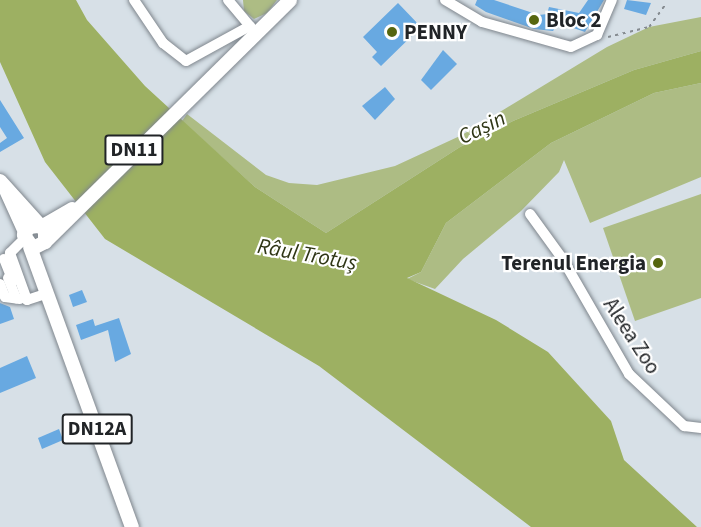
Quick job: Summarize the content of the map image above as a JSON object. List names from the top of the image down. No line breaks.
{"streets":{"main road":["DN11","DN12A"],"street":["Aleea Zoo"]},"crossings":[["DN11","DN12A"]],"water":["Cașin","Râul Trotuș"],"places":["Bloc 2","PENNY","Terenul Energia"]}
